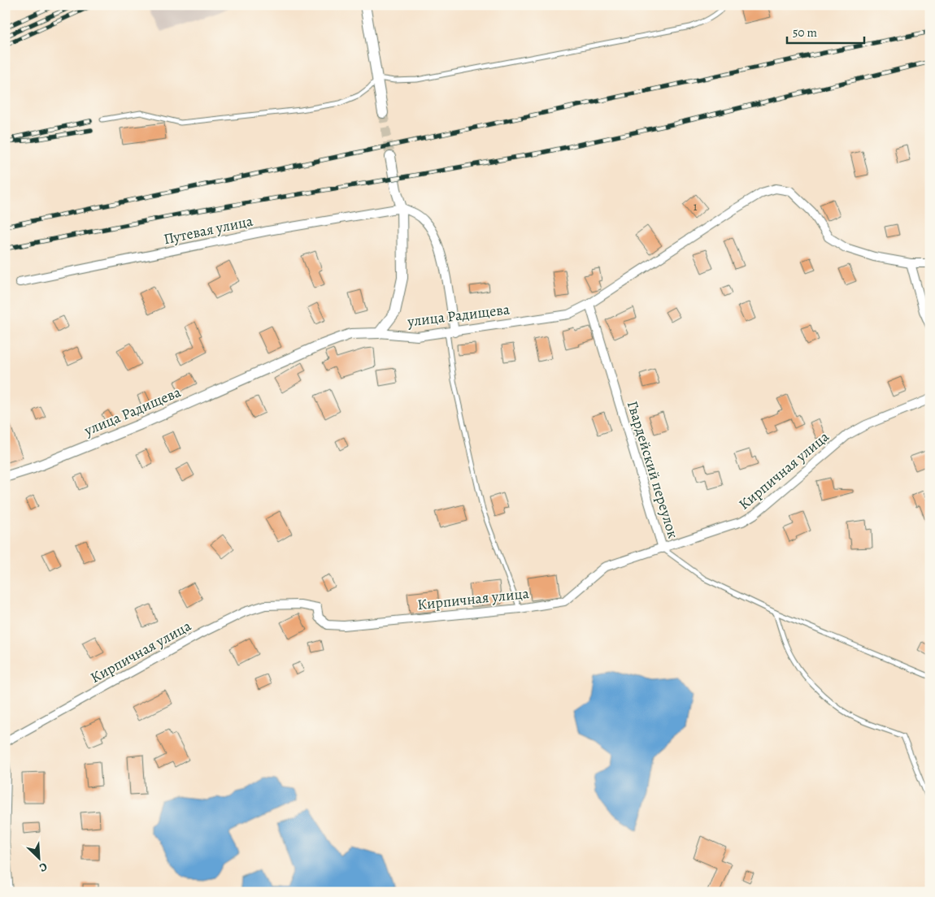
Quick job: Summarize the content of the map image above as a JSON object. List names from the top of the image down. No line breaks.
{"streets":{"street":["Путевая улица","улица Радищева","Гвардейский переулок","Кирпичная улица"]},"crossings":[["улица Радищева","Гвардейский переулок"],["Гвардейский переулок","Кирпичная улица"]],"house_numbers":["1"],"scale_bar":"50 m","north":"bottom right"}
